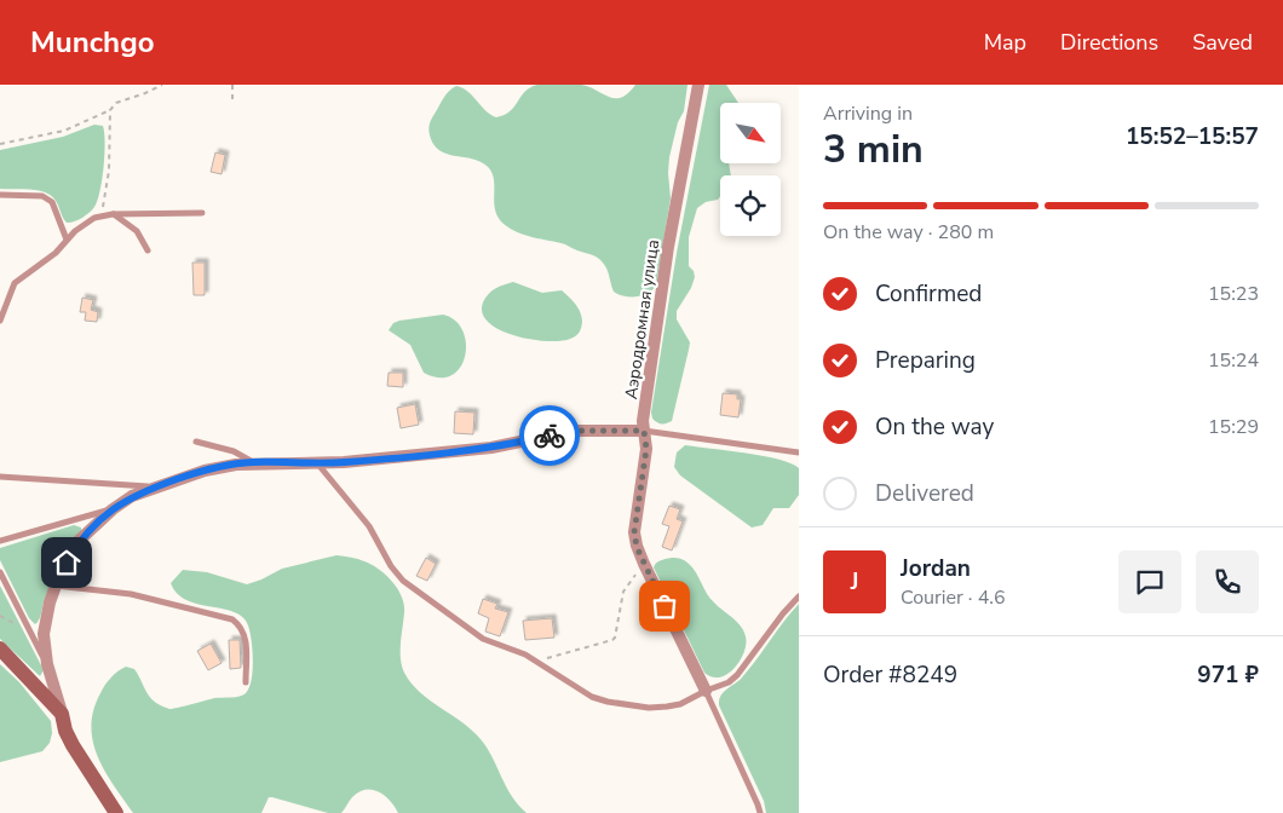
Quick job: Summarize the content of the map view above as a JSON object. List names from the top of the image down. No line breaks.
{"streets":{"street":["Аэродромная улица"]},"north":"bottom right","page":{"header":"Munchgo","nav":["Map","Directions","Saved"],"heading":["3 min","Arriving in","15:52–15:57"],"panel":["Jordan","Courier · 4.6","Order #8249","971 ₽"],"bar":"On the way · 280 m","list":[["Confirmed","15:23"],["Preparing","15:24"],["On the way","15:29"],"Delivered"],"round":"J"}}
